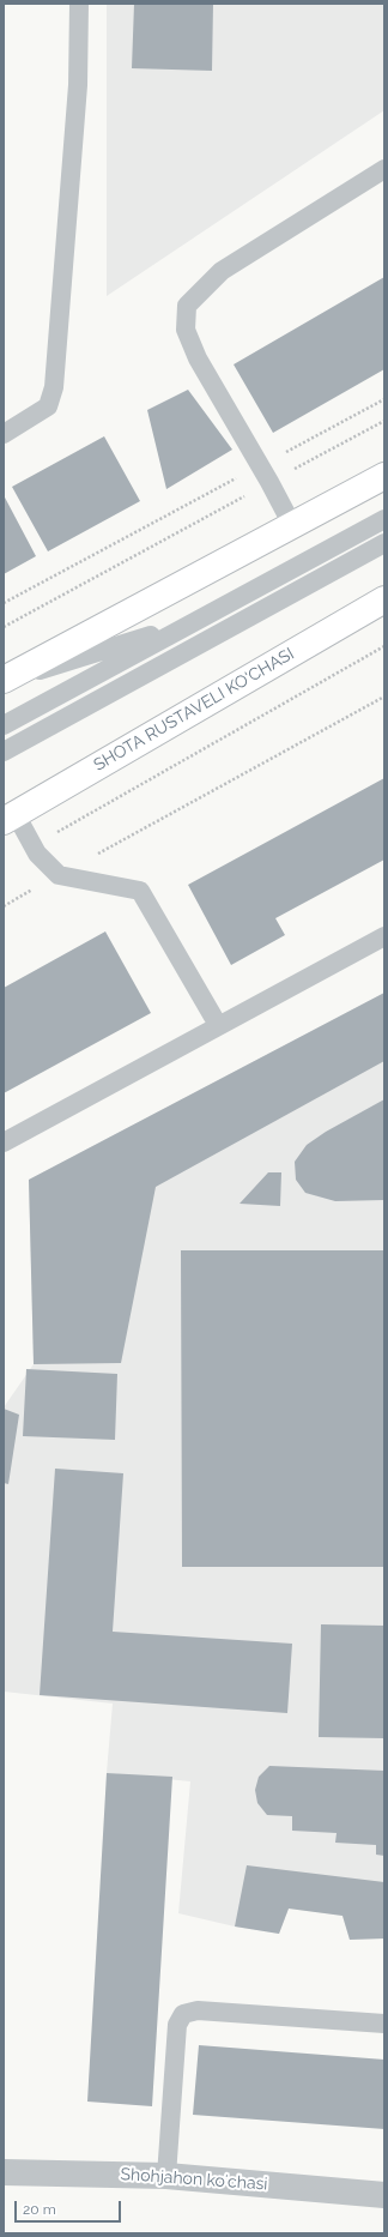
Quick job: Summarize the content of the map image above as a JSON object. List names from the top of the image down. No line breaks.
{"streets":{"main road":["SHOTA RUSTAVELI KO'CHASI"],"street":["Shohjahon koʻchasi"]},"scale_bar":"20 m"}
